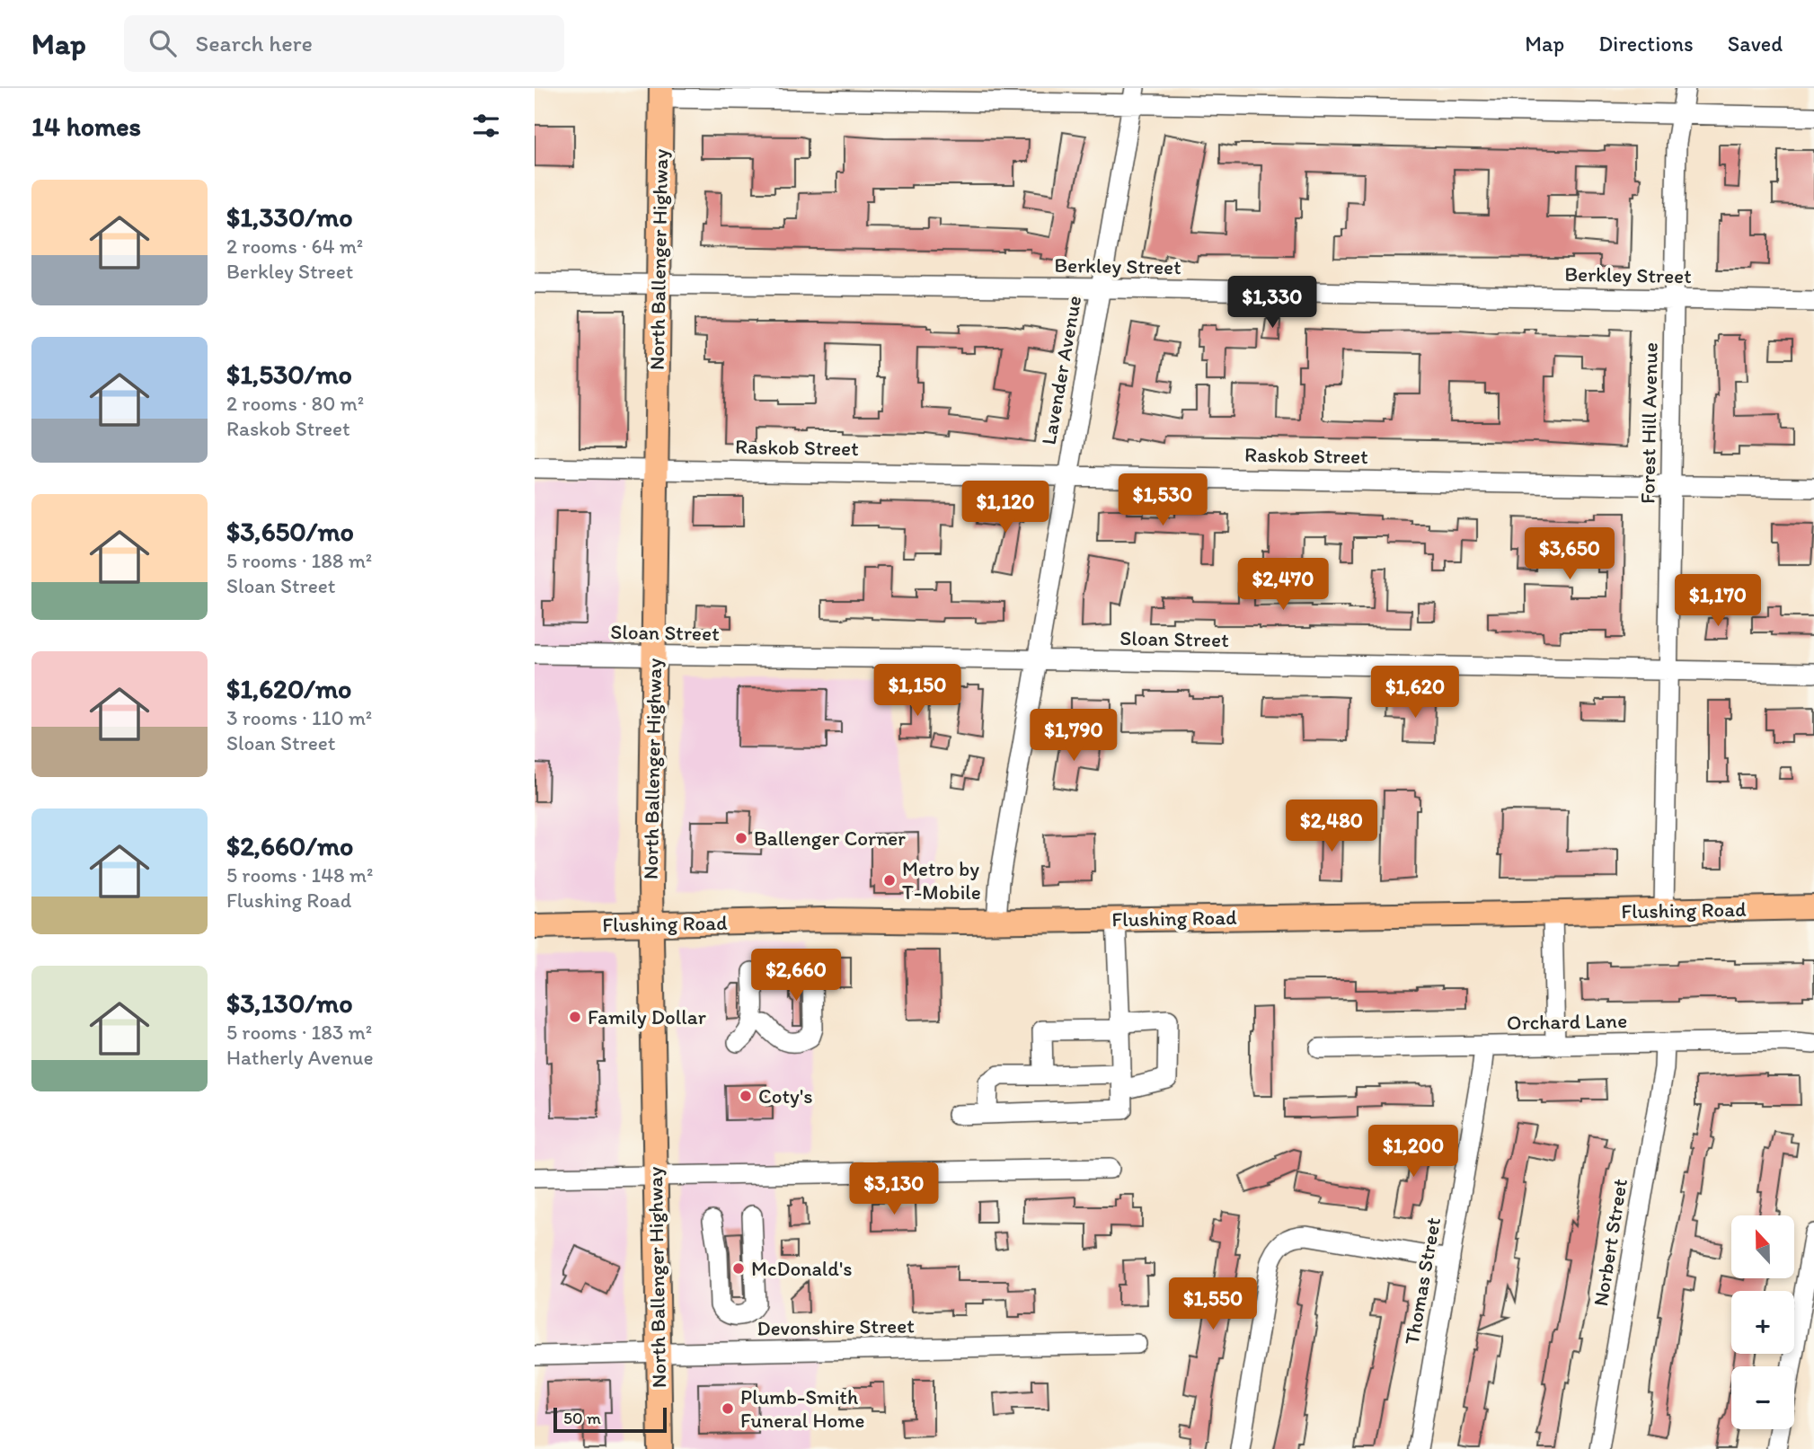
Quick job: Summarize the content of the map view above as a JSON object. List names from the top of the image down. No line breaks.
{"streets":{"main road":["North Ballenger Highway","Flushing Road"],"street":["Berkley Street","Lavender Avenue","Forest Hill Avenue","Raskob Street","Sloan Street","Orchard Lane","Norbert Street","Thomas Street","Devonshire Street"]},"crossings":[["North Ballenger Highway","Berkley Street"],["North Ballenger Highway","Raskob Street"],["North Ballenger Highway","Sloan Street"],["North Ballenger Highway","Flushing Road"],["North Ballenger Highway","Devonshire Street"],["Berkley Street","Lavender Avenue"],["Berkley Street","Forest Hill Avenue"],["Lavender Avenue","Raskob Street"],["Lavender Avenue","Sloan Street"],["Lavender Avenue","Flushing Road"],["Forest Hill Avenue","Raskob Street"],["Forest Hill Avenue","Sloan Street"],["Forest Hill Avenue","Flushing Road"],["Orchard Lane","Norbert Street"],["Orchard Lane","Thomas Street"]],"places":["Ballenger Corner","Metro by T-Mobile","Family Dollar","Coty's","McDonald's","Plumb-Smith Funeral Home"],"scale_bar":"50 m","north":"top","page":{"header":"Map","search":"Search here","nav":["Map","Directions","Saved"],"heading":"14 homes","list":[{"name":"$1,330/mo","note":"2 rooms · 64 m² · Berkley Street"},{"name":"$1,530/mo","note":"2 rooms · 80 m² · Raskob Street"},{"name":"$3,650/mo","note":"5 rooms · 188 m² · Sloan Street"},{"name":"$1,620/mo","note":"3 rooms · 110 m² · Sloan Street"},{"name":"$2,660/mo","note":"5 rooms · 148 m² · Flushing Road"},{"name":"$3,130/mo","note":"5 rooms · 183 m² · Hatherly Avenue"}],"price":["$1,330","$1,530","$1,120","$3,650","$2,470","$1,170","$1,150","$1,620","$1,790","$2,480","$2,660","$1,200","$3,130","$1,550"],"map_buttons":["+","−"],"scale":"50 m"}}
